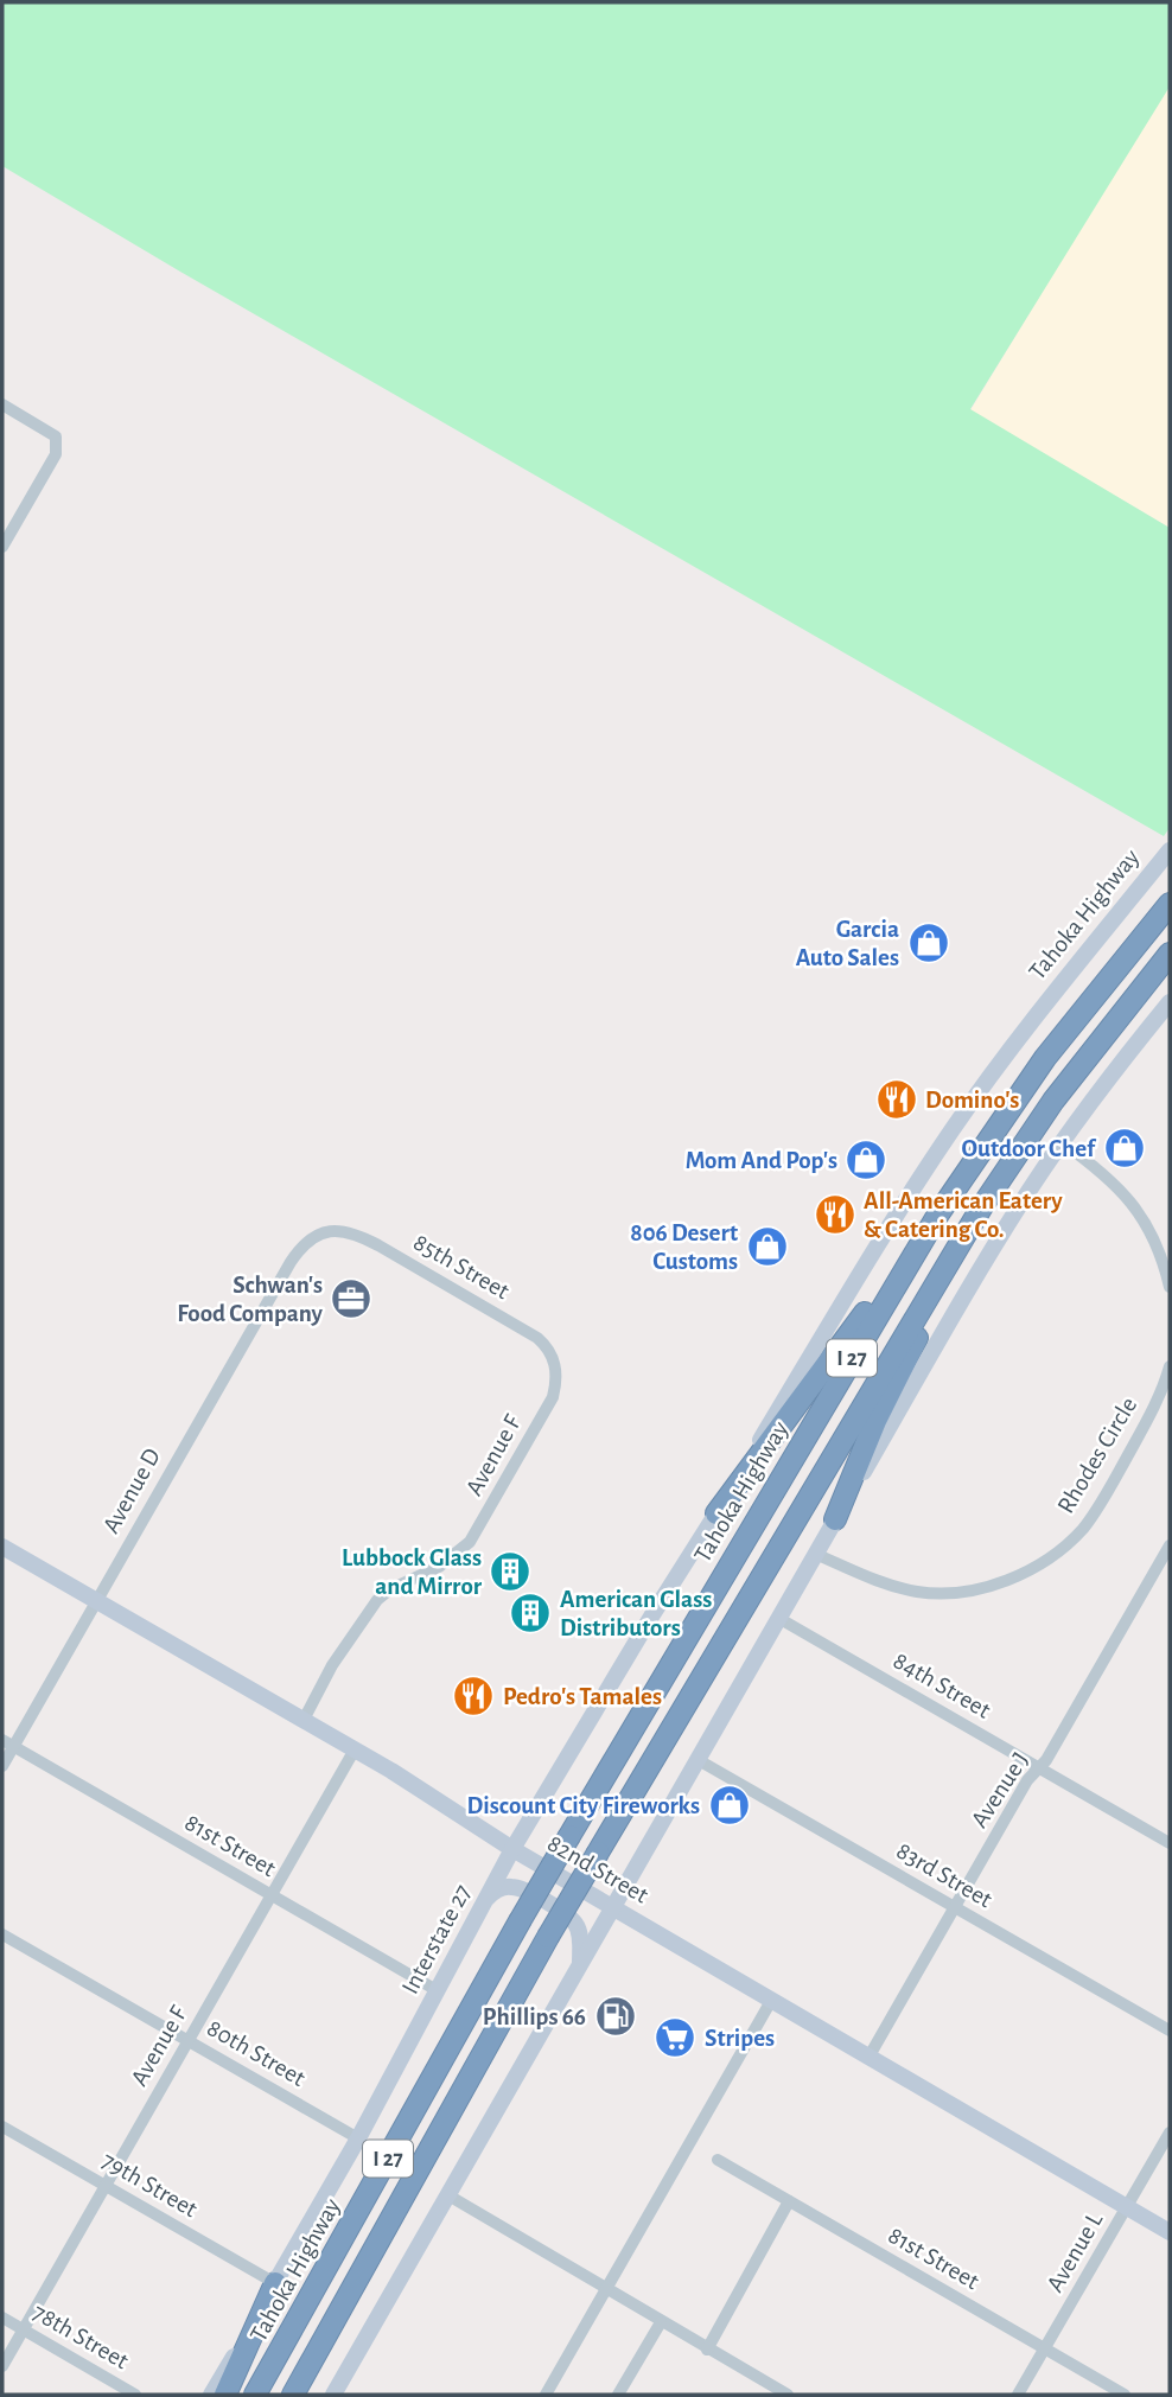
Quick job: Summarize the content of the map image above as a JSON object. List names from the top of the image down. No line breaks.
{"streets":{"highway":["Tahoka Highway","I 27"],"main road":["82nd Street","Interstate 27"],"street":["85th Street","Avenue F","Rhodes Circle","Avenue D","84th Street","Avenue J","81st Street","83rd Street","80th Street","79th Street","Avenue L","78th Street"]},"crossings":[["Tahoka Highway","Interstate 27"],["85th Street","Avenue F"],["85th Street","Avenue D"],["Avenue F","81st Street"],["Avenue F","82nd Street"],["Avenue F","80th Street"],["Avenue F","79th Street"],["Avenue F","78th Street"],["Avenue D","81st Street"],["Avenue D","82nd Street"],["84th Street","Avenue J"],["Avenue J","82nd Street"],["Avenue J","83rd Street"],["81st Street","Interstate 27"],["81st Street","Avenue L"],["82nd Street","Interstate 27"],["82nd Street","Avenue L"],["Interstate 27","80th Street"],["Interstate 27","79th Street"]],"places":{"shop":["Garcia Auto Sales","Outdoor Chef","Mom And Pop's","806 Desert Customs","Discount City Fireworks"],"restaurant":["Domino's","All-American Eatery & Catering Co.","Pedro's Tamales"],"office":["Schwan's Food Company"],"building":["Lubbock Glass and Mirror","American Glass Distributors"],"fuel station":["Phillips 66"],"supermarket":["Stripes"]}}
